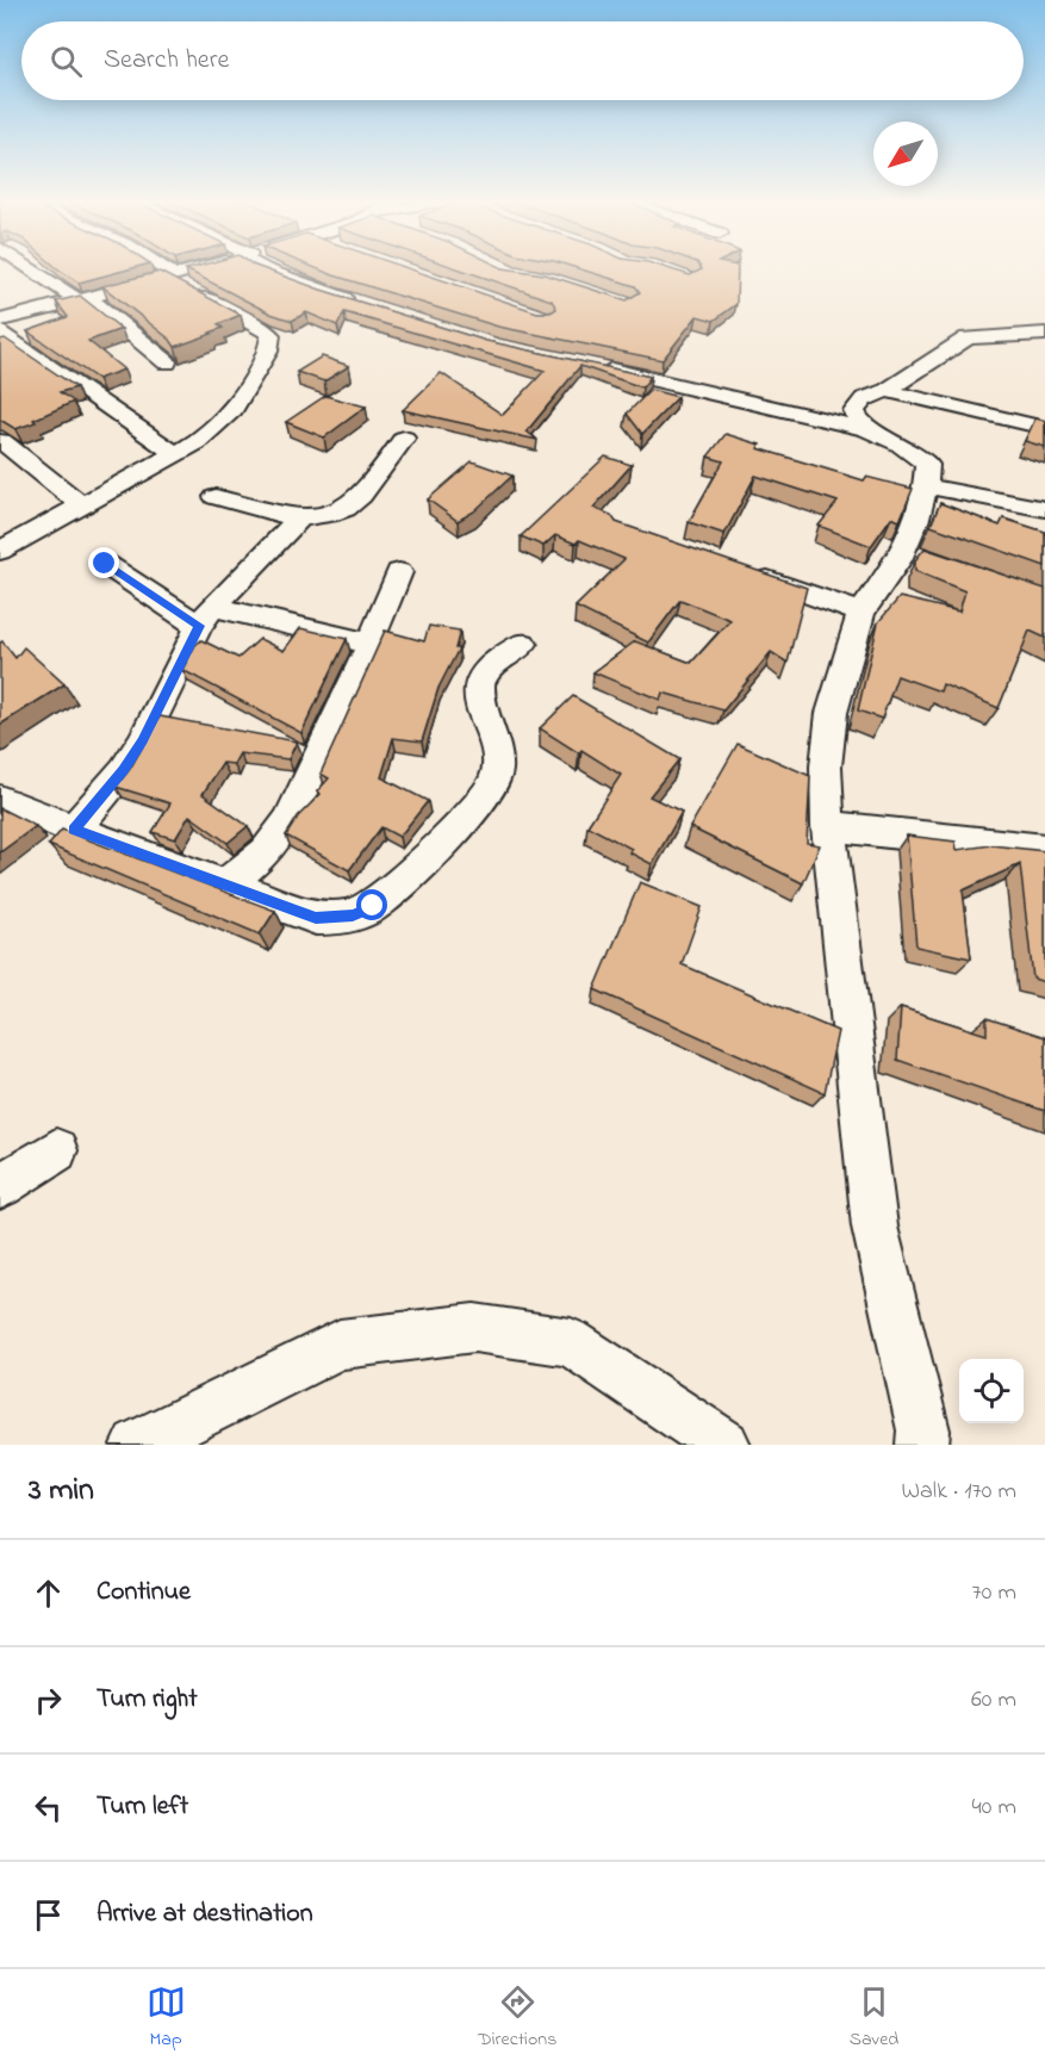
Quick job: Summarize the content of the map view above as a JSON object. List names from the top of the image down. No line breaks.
{"north":"bottom left","page":{"search":"Search here","heading":["3 min","Walk · 170 m"],"list":[["Continue","70 m"],["Turn right","60 m"],["Turn left","40 m"],"Arrive at destination"],"nav":["Map","Directions","Saved"]}}
